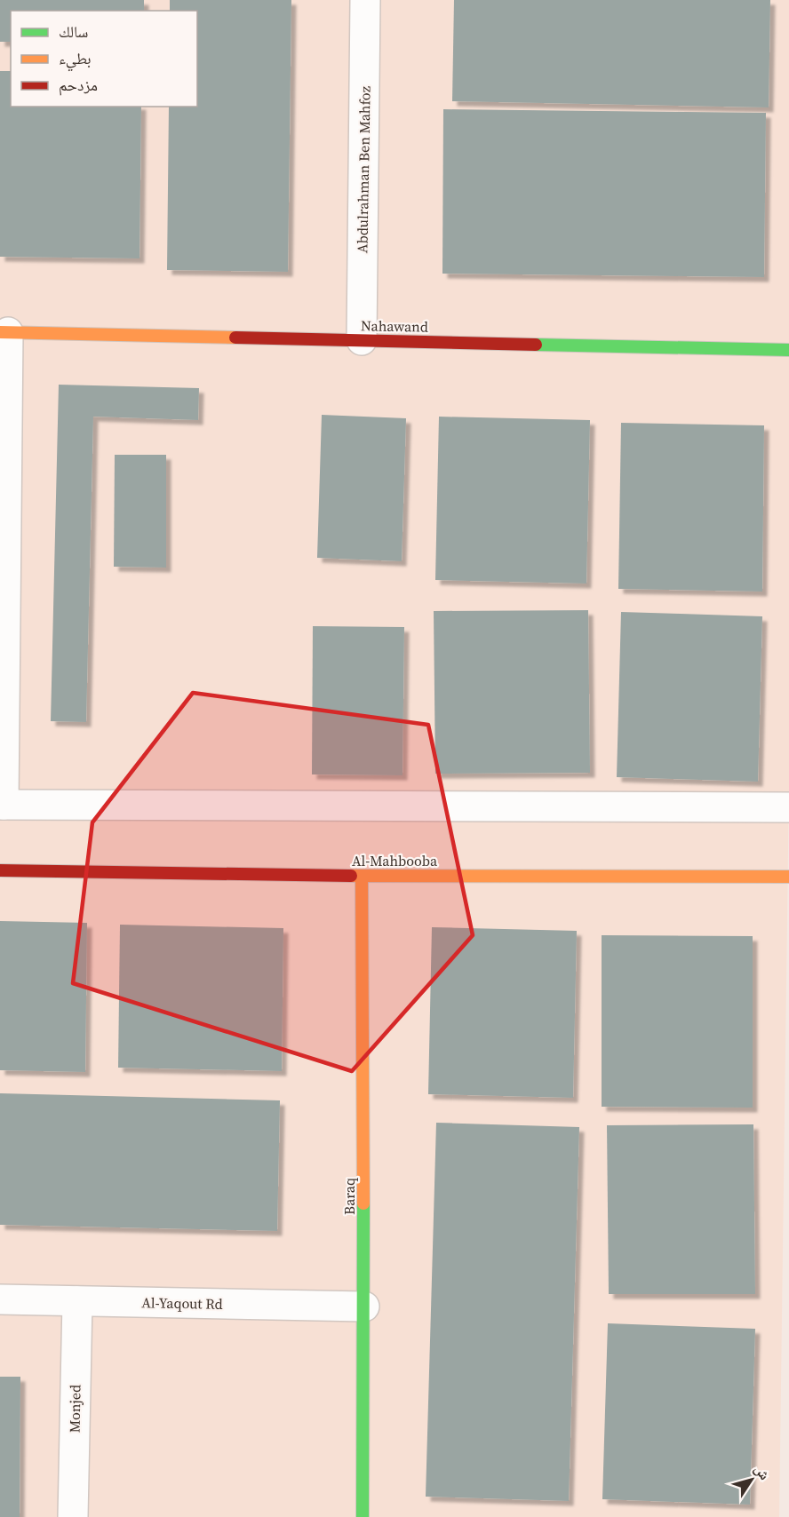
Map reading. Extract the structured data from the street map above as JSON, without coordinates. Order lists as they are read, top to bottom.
{
  "streets": {
    "street": [
      "Abdulrahman Ben Mahfoz",
      "Nahawand",
      "Al-Mahbooba",
      "Baraq",
      "Al-Yaqout Rd",
      "Monjed"
    ]
  },
  "crossings": [
    ["Abdulrahman Ben Mahfoz", "Nahawand"],
    ["Al-Mahbooba", "Baraq"],
    ["Baraq", "Al-Yaqout Rd"],
    ["Al-Yaqout Rd", "Monjed"]
  ],
  "legend": ["سالك", "بطيء", "مزدحم"],
  "north": "top right"
}
